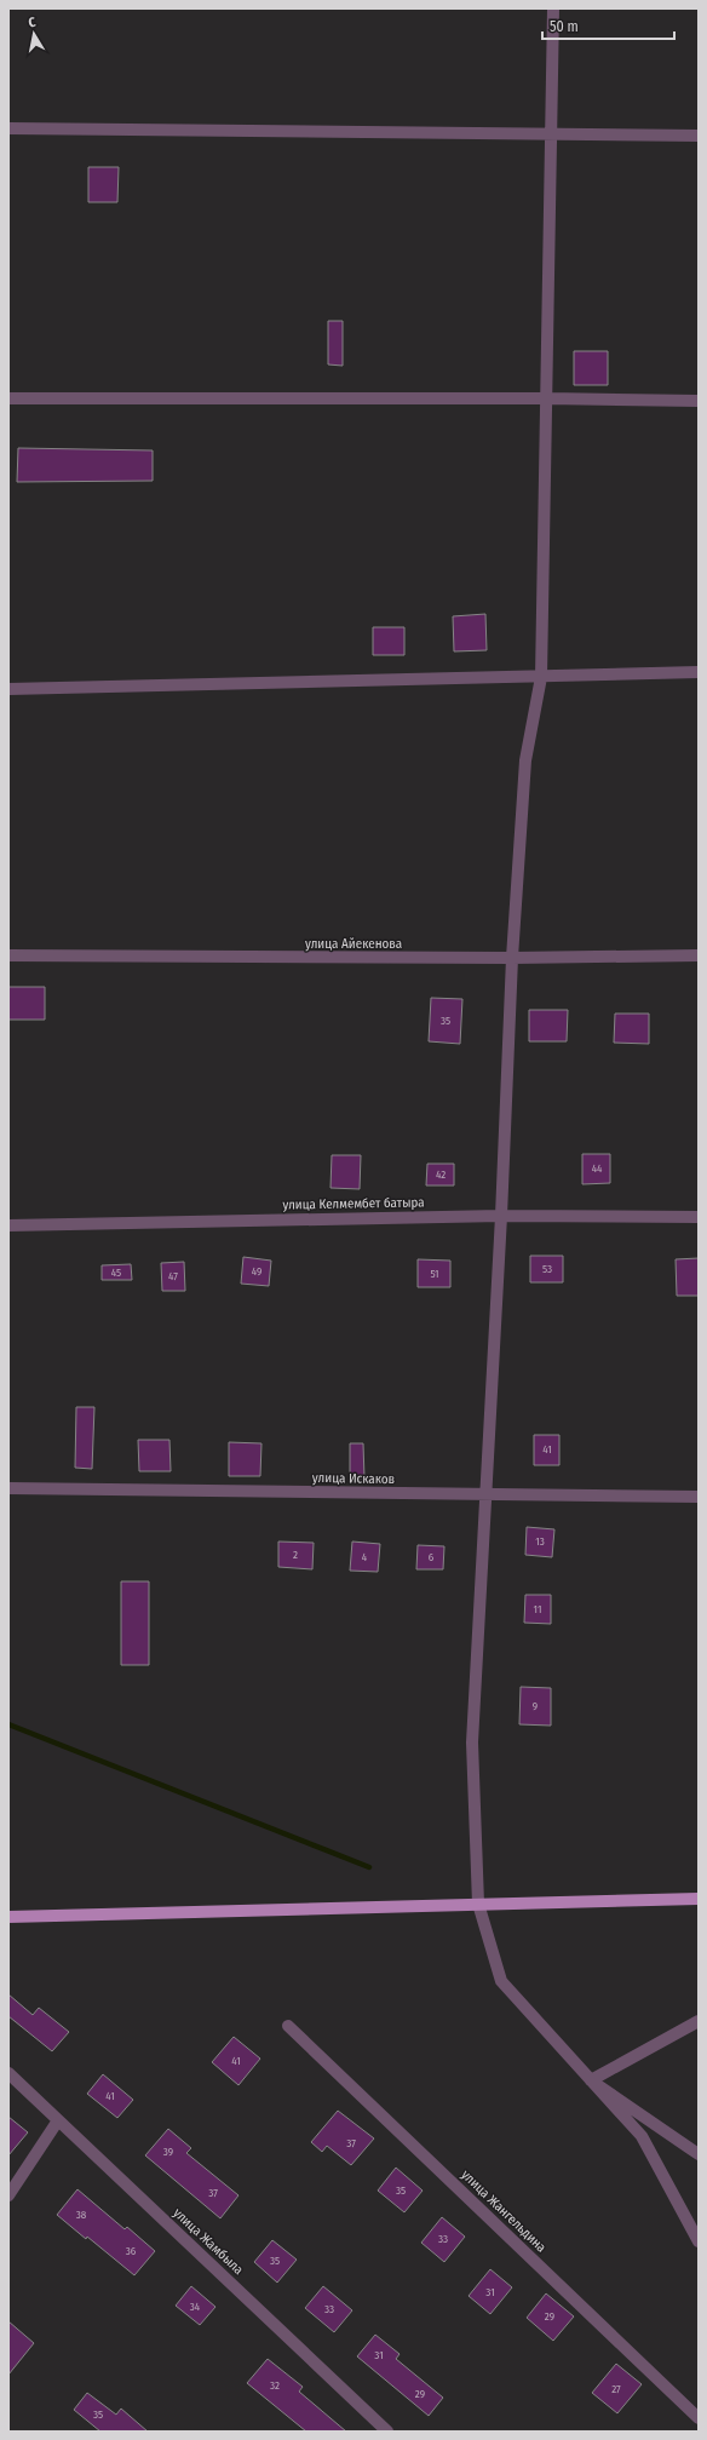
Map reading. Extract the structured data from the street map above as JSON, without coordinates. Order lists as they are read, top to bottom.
{
  "streets": {
    "street": [
      "улица Айекенова",
      "улица Келмембет батыра",
      "улица Искаков",
      "улица Жангельдина",
      "улица Жамбыла"
    ]
  },
  "house_numbers": [
    "35",
    "44",
    "42",
    "53",
    "49",
    "45",
    "51",
    "47",
    "41",
    "13",
    "2",
    "4",
    "6",
    "11",
    "9",
    "41",
    "41",
    "37",
    "39",
    "35",
    "37",
    "38",
    "33",
    "36",
    "35",
    "31",
    "34",
    "33",
    "29",
    "31",
    "32",
    "27",
    "29",
    "35"
  ],
  "scale_bar": "50 m",
  "north": "top"
}
